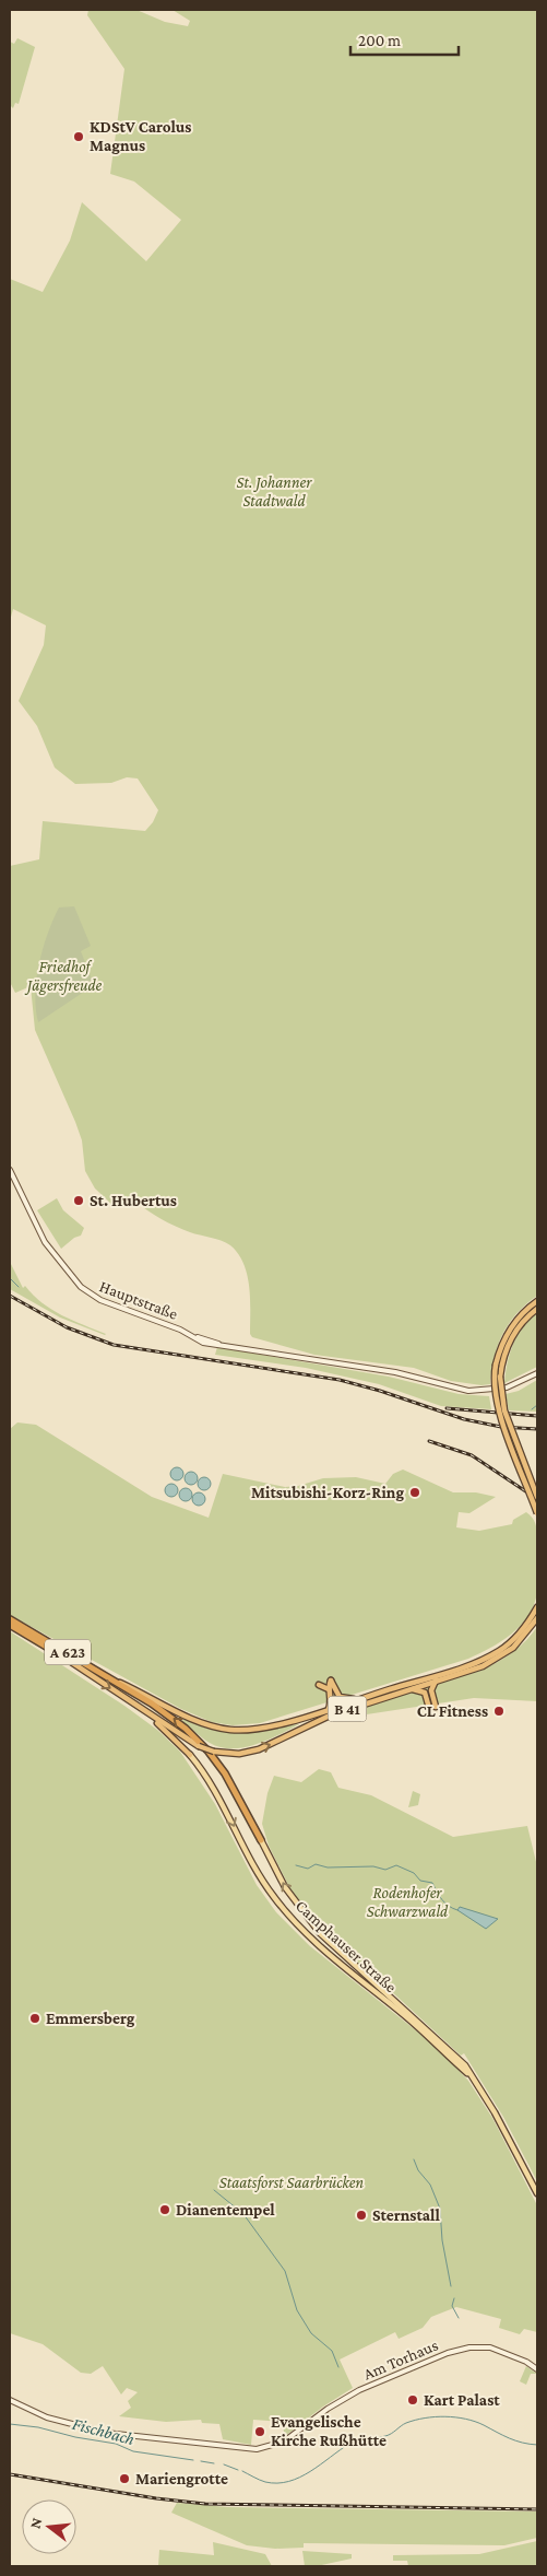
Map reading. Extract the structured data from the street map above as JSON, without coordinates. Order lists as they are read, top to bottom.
{
  "streets": {
    "highway": ["A 623", "B 41", "Camphauser Straße"],
    "main road": ["Hauptstraße", "Am Torhaus"]
  },
  "crossings": [
    ["A 623", "B 41"],
    ["A 623", "Camphauser Straße"],
    ["B 41", "Camphauser Straße"]
  ],
  "water": ["Fischbach"],
  "parks": [
    "St. Johanner Stadtwald",
    "Friedhof Jägersfreude",
    "Rodenhofer Schwarzwald",
    "Staatsforst Saarbrücken"
  ],
  "places": [
    "KDStV Carolus Magnus",
    "St. Hubertus",
    "Mitsubishi-Korz-Ring",
    "CL Fitness",
    "Emmersberg",
    "Dianentempel",
    "Sternstall",
    "Kart Palast",
    "Evangelische Kirche Rußhütte",
    "Mariengrotte"
  ],
  "scale_bar": "200 m",
  "north": "left"
}
